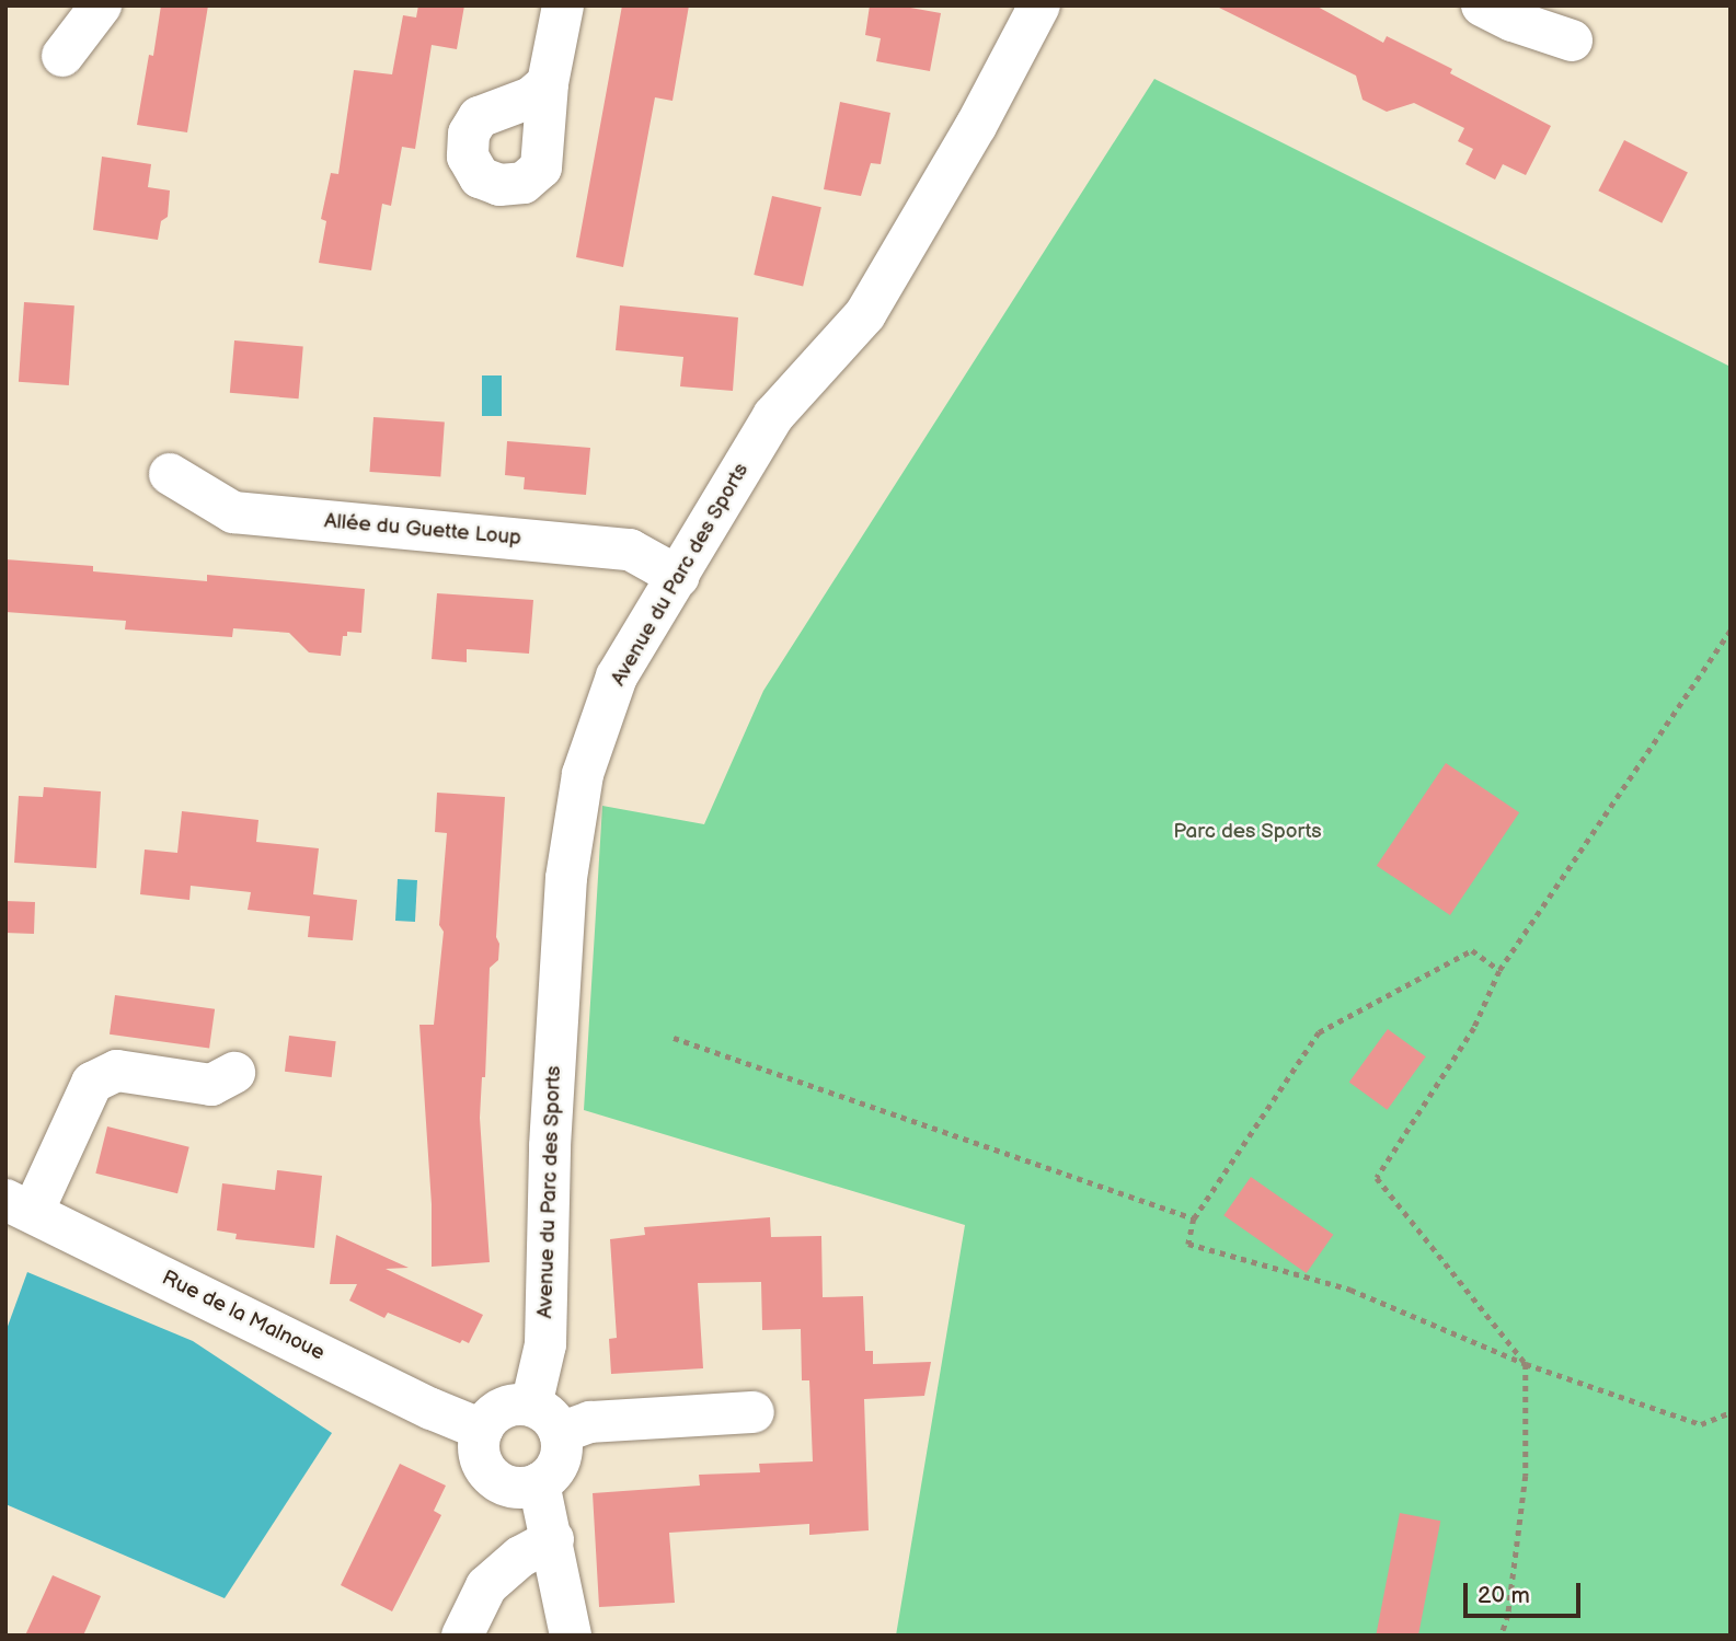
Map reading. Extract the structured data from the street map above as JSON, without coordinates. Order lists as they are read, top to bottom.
{
  "streets": {
    "street": ["Allée du Guette Loup", "Avenue du Parc des Sports", "Rue de la Malnoue"]
  },
  "crossings": [
    ["Allée du Guette Loup", "Avenue du Parc des Sports"],
    ["Avenue du Parc des Sports", "Rue de la Malnoue"]
  ],
  "parks": ["Parc des Sports"],
  "scale_bar": "20 m"
}
